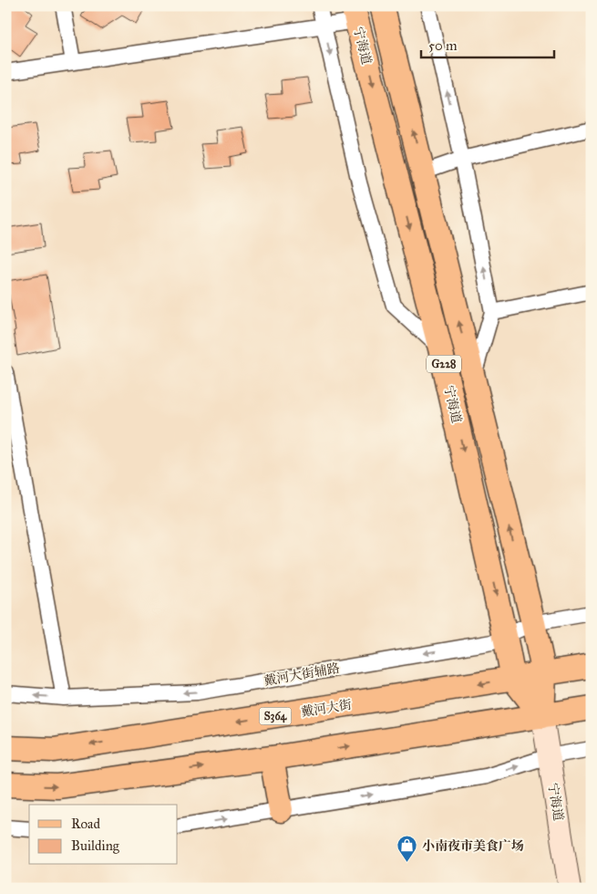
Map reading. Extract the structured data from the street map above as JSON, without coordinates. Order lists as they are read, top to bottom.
{
  "streets": {
    "main road": [
      "宁海道",
      "G228",
      "戴河大街",
      "S364"
    ],
    "street": ["戴河大街辅路"]
  },
  "crossings": [
    ["宁海道", "戴河大街辅路"],
    ["宁海道", "戴河大街"]
  ],
  "places": {
    "shop": ["小南夜市美食广场"]
  },
  "legend": ["Road", "Building"],
  "scale_bar": "50 m"
}
